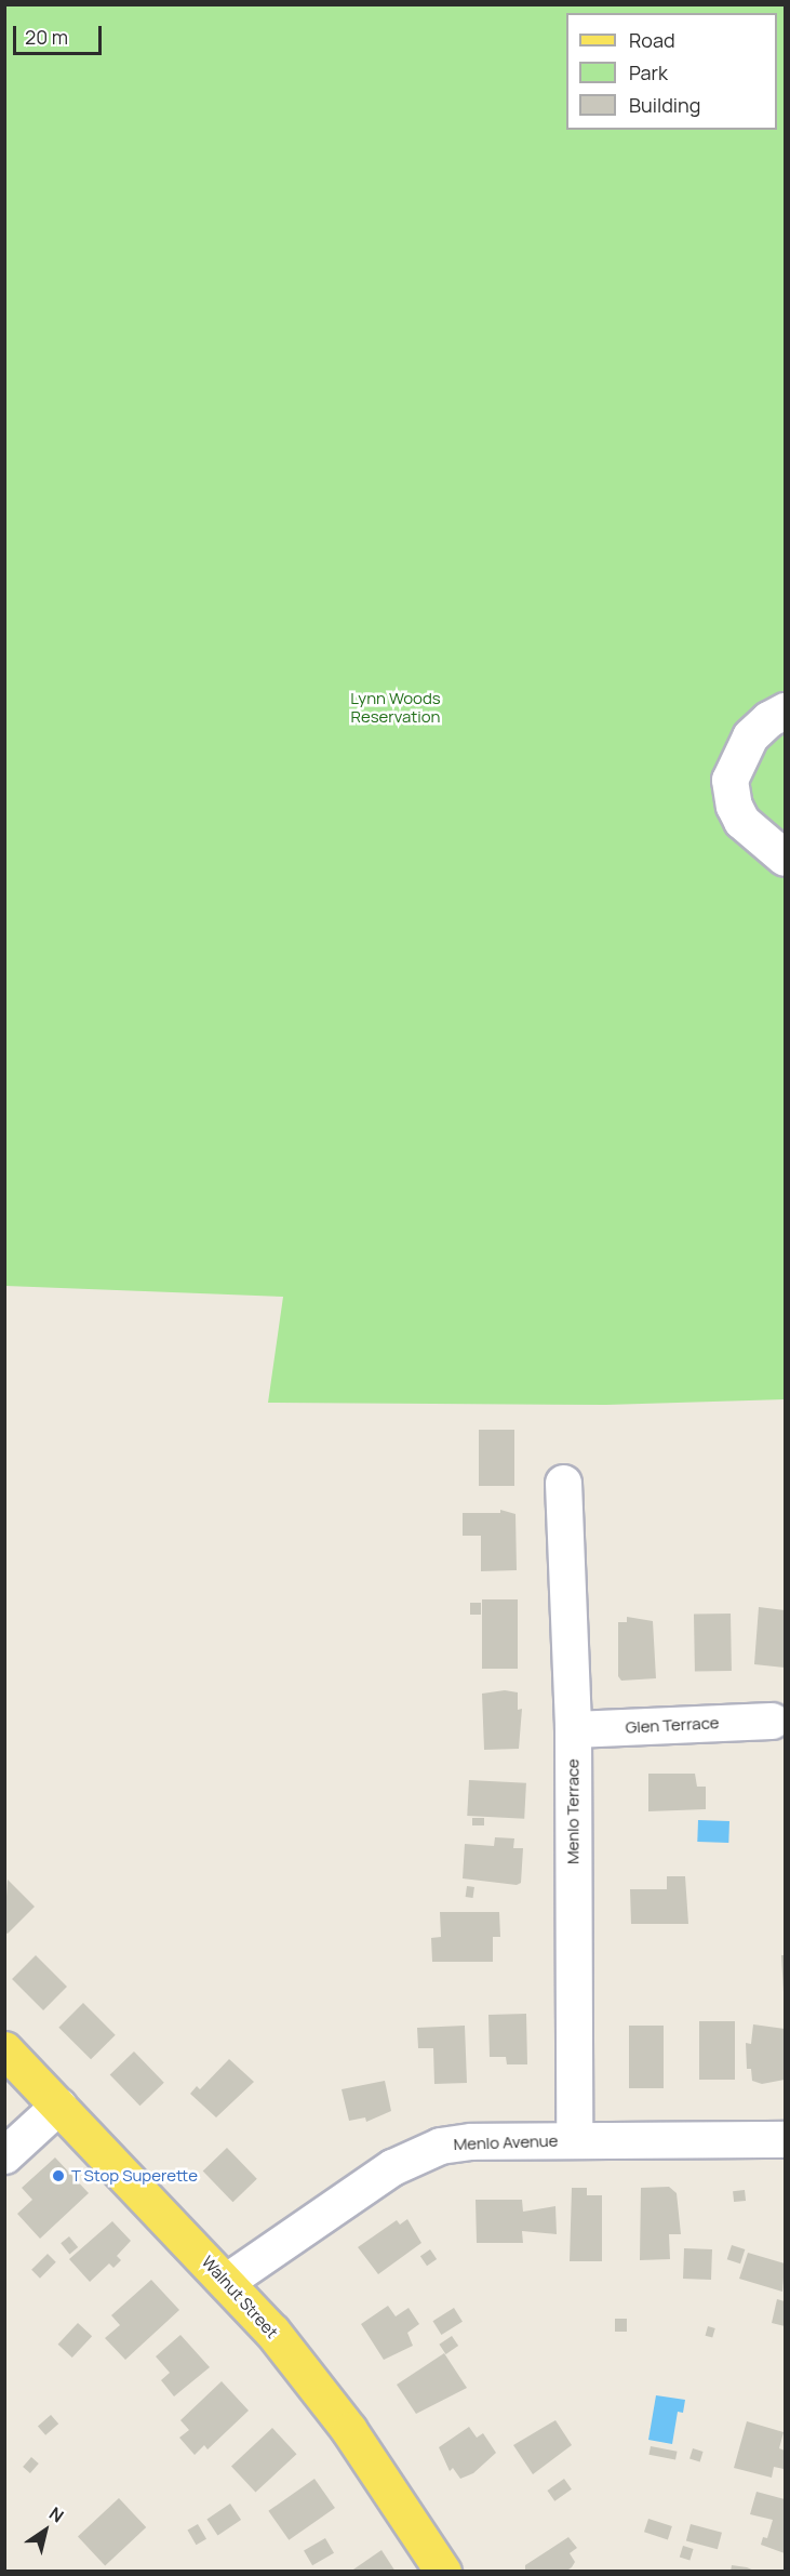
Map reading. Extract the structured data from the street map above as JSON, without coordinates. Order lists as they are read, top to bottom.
{
  "streets": {
    "main road": ["Walnut Street"],
    "street": ["Glen Terrace", "Menlo Terrace", "Menlo Avenue"]
  },
  "crossings": [
    ["Glen Terrace", "Menlo Terrace"],
    ["Menlo Terrace", "Menlo Avenue"],
    ["Menlo Avenue", "Walnut Street"]
  ],
  "parks": ["Lynn Woods Reservation"],
  "places": ["T Stop Superette"],
  "legend": ["Road", "Park", "Building"],
  "scale_bar": "20 m",
  "north": "top right"
}
